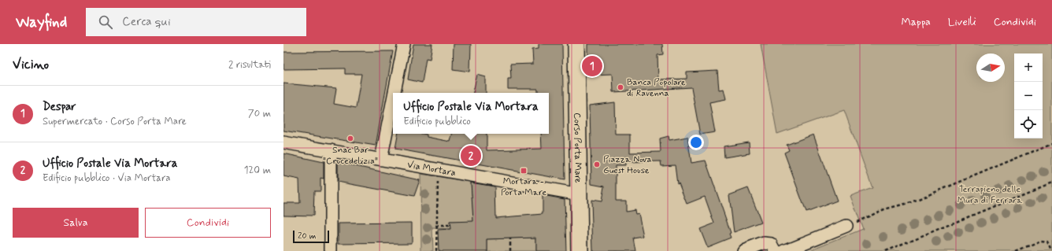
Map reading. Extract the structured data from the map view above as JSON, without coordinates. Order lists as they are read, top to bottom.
{
  "streets": {
    "street": ["Corso Porta Mare", "Via Mortara"]
  },
  "crossings": [
    ["Corso Porta Mare", "Via Mortara"]
  ],
  "parks": ["Terrapieno delle Mura di Ferrara"],
  "places": {
    "other": ["Banca Popolare di Ravenna", "Snac Bar \"Crocedelizia\"", "Piazza Nova Guest House"],
    "transit": ["Mortara - Porta Mare"]
  },
  "scale_bar": "20 m",
  "north": "right",
  "page": {
    "header": "Wayfind",
    "search": "Cerca qui",
    "nav": ["Mappa", "Livelli", "Condividi"],
    "heading": ["Vicino", "2 risultati"],
    "map_buttons": ["+", "−"],
    "pins": ["1", "2"],
    "list": [
      {
        "mark": "1",
        "name": "Despar",
        "note": "Supermercato · Corso Porta Mare",
        "value": "70 m"
      },
      {
        "mark": "2",
        "name": "Ufficio Postale Via Mortara",
        "note": "Edificio pubblico · Via Mortara",
        "value": "120 m"
      }
    ],
    "popup": ["Ufficio Postale Via Mortara", "Edificio pubblico"],
    "buttons": ["Salva", "Condividi"],
    "scale": "20 m"
  }
}
